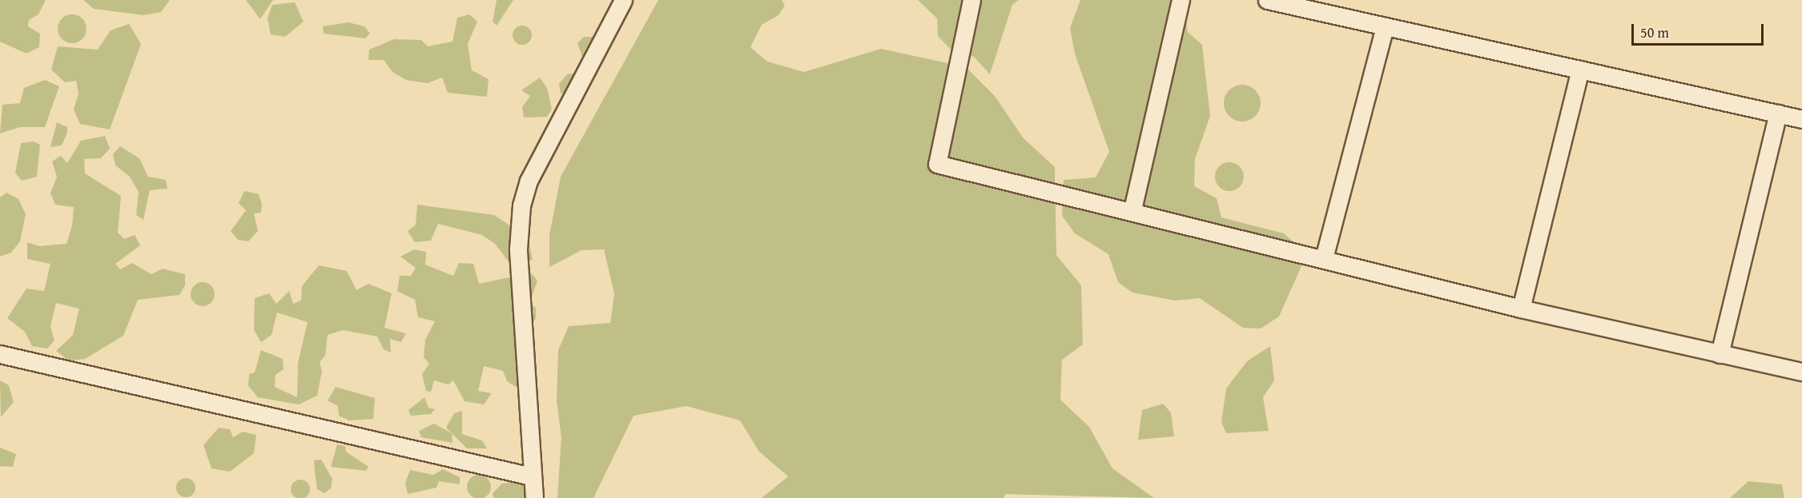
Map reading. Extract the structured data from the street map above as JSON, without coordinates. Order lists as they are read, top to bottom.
{
  "scale_bar": "50 m"
}
